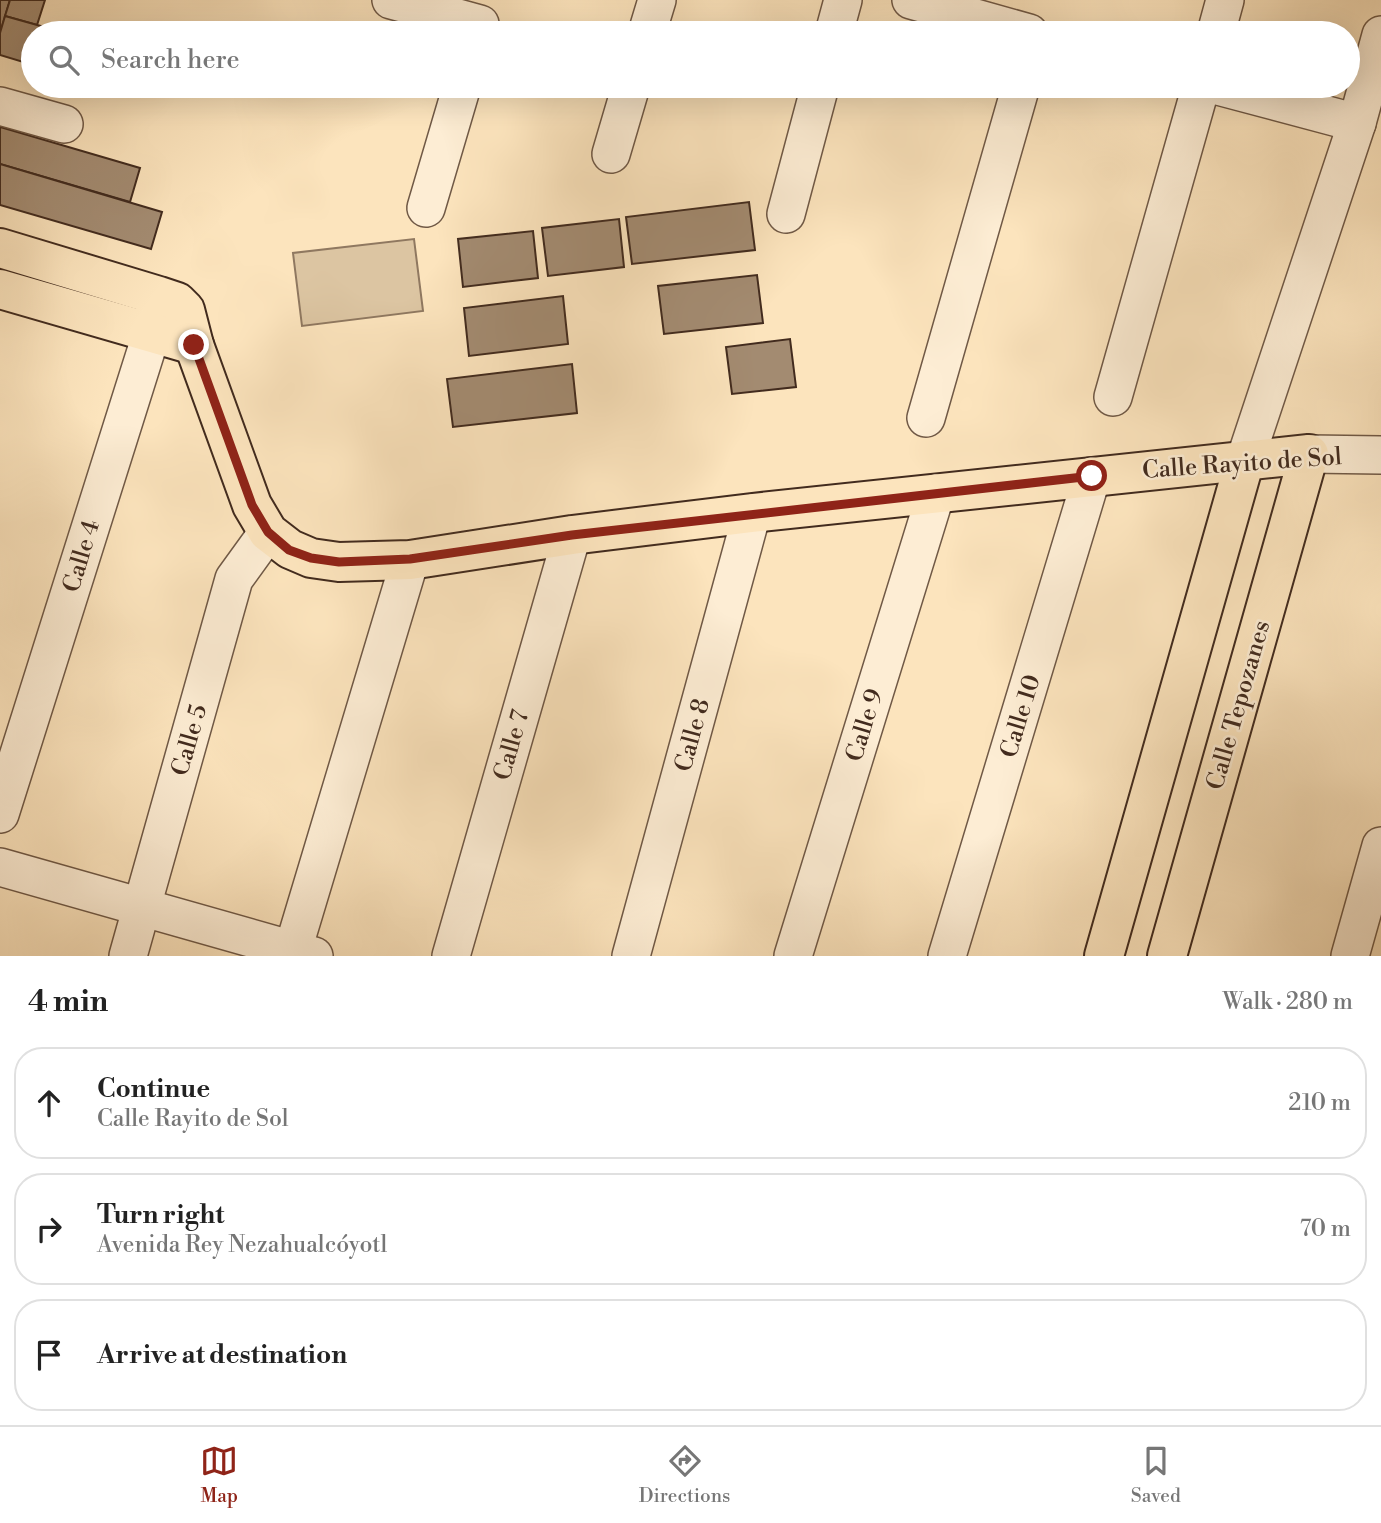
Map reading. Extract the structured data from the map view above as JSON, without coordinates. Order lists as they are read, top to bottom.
{
  "streets": {
    "main road": ["Calle Rayito de Sol", "Calle Tepozanes"],
    "street": [
      "Calle 4",
      "Calle 10",
      "Calle 9",
      "Calle 8",
      "Calle 5",
      "Calle 7"
    ]
  },
  "crossings": [
    ["Calle Rayito de Sol", "Calle Tepozanes"],
    ["Calle Rayito de Sol", "Calle 10"],
    ["Calle Rayito de Sol", "Calle 9"],
    ["Calle Rayito de Sol", "Calle 8"],
    ["Calle Rayito de Sol", "Calle 5"],
    ["Calle Rayito de Sol", "Calle 7"]
  ],
  "page": {
    "search": "Search here",
    "heading": ["4 min", "Walk · 280 m"],
    "list": [
      ["Continue", "Calle Rayito de Sol", "210 m"],
      ["Turn right", "Avenida Rey Nezahualcóyotl", "70 m"],
      "Arrive at destination"
    ],
    "nav": ["Map", "Directions", "Saved"]
  }
}
